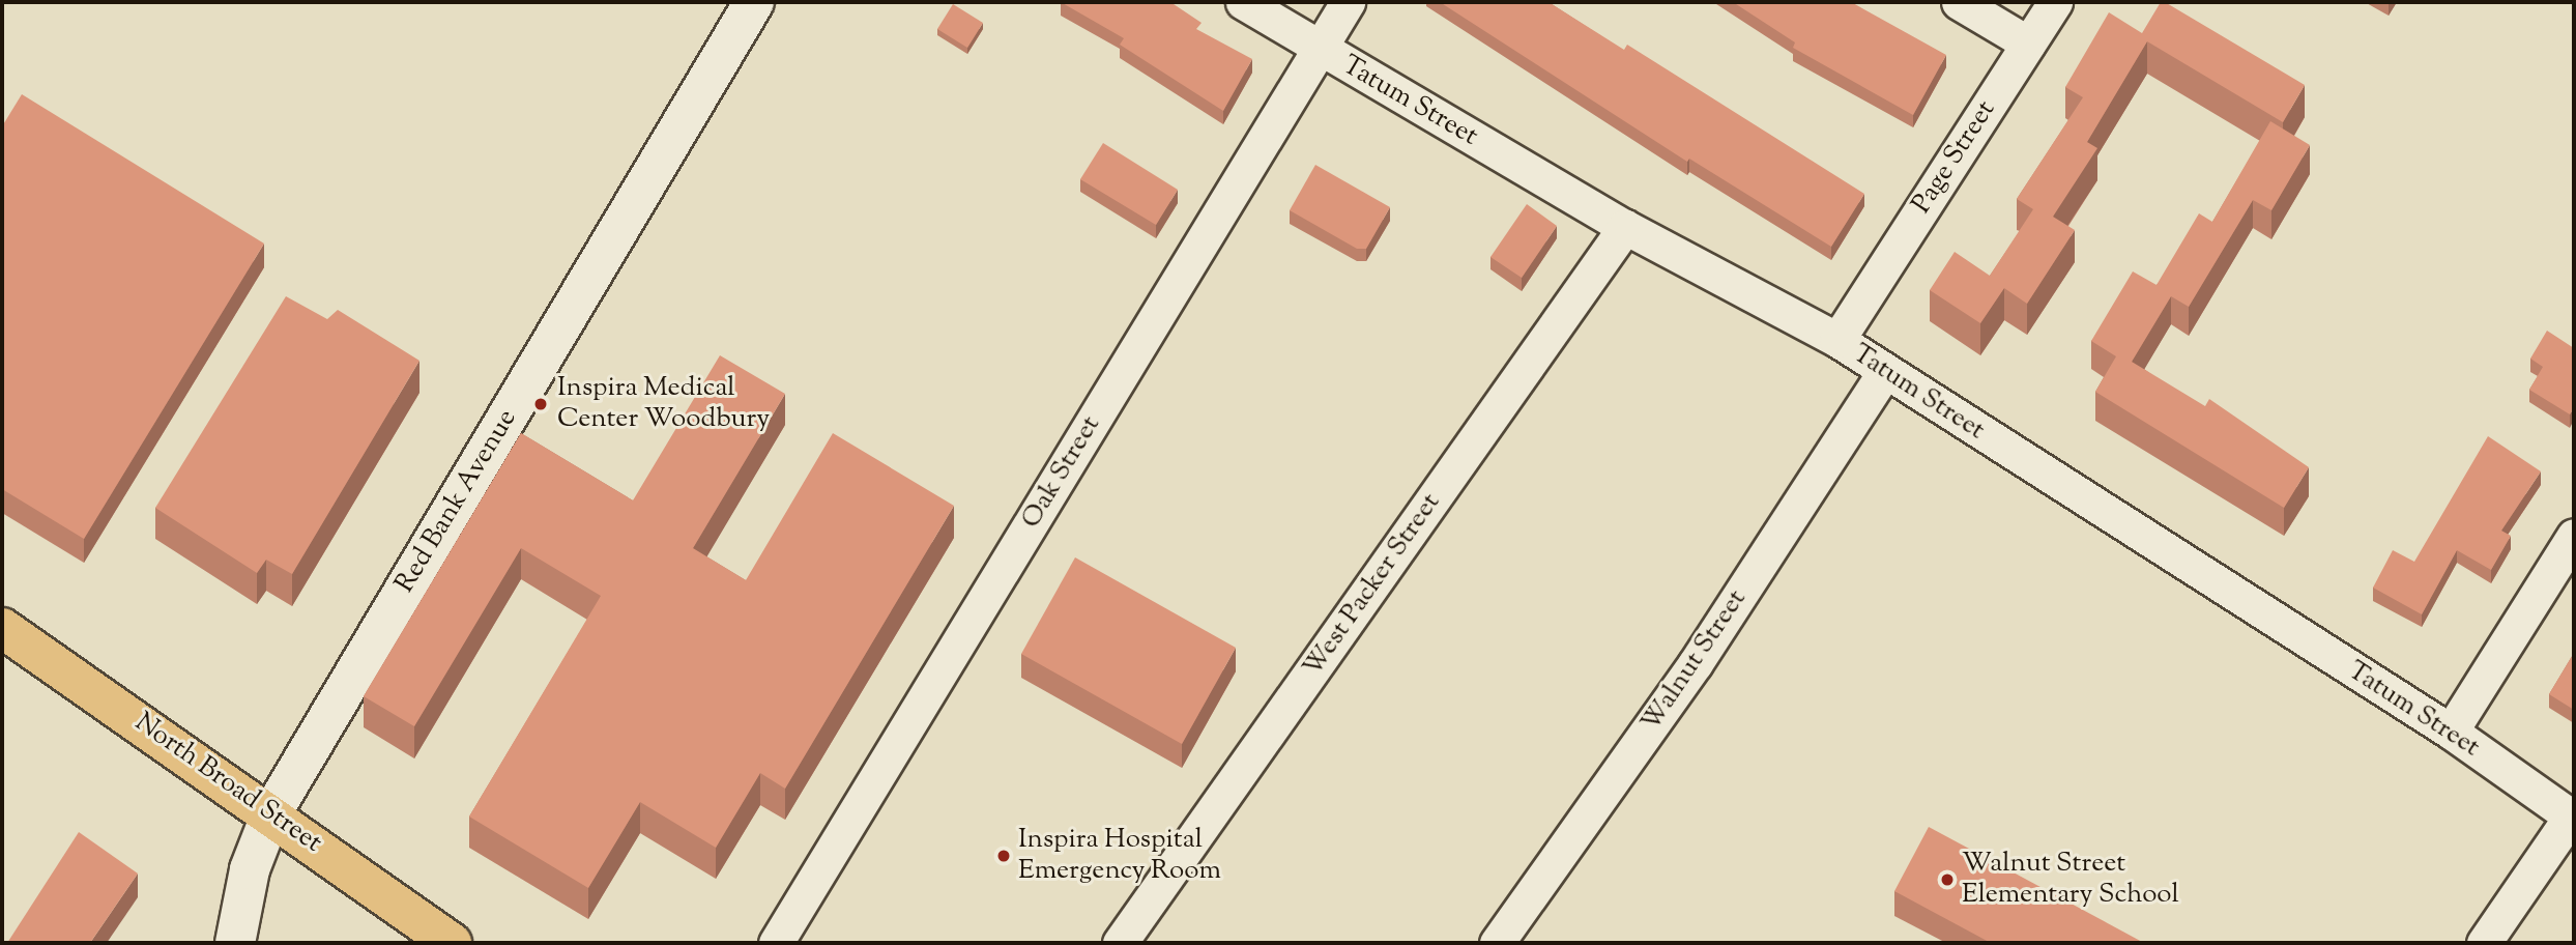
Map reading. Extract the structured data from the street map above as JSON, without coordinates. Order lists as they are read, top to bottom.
{
  "streets": {
    "main road": ["North Broad Street"],
    "street": [
      "Tatum Street",
      "Page Street",
      "Oak Street",
      "Red Bank Avenue",
      "West Packer Street",
      "Walnut Street"
    ]
  },
  "crossings": [
    ["Tatum Street", "Page Street"],
    ["Tatum Street", "Oak Street"],
    ["Tatum Street", "West Packer Street"],
    ["Tatum Street", "Walnut Street"],
    ["Red Bank Avenue", "North Broad Street"]
  ],
  "places": ["Inspira Medical Center Woodbury", "Inspira Hospital Emergency Room", "Walnut Street Elementary School"]
}
